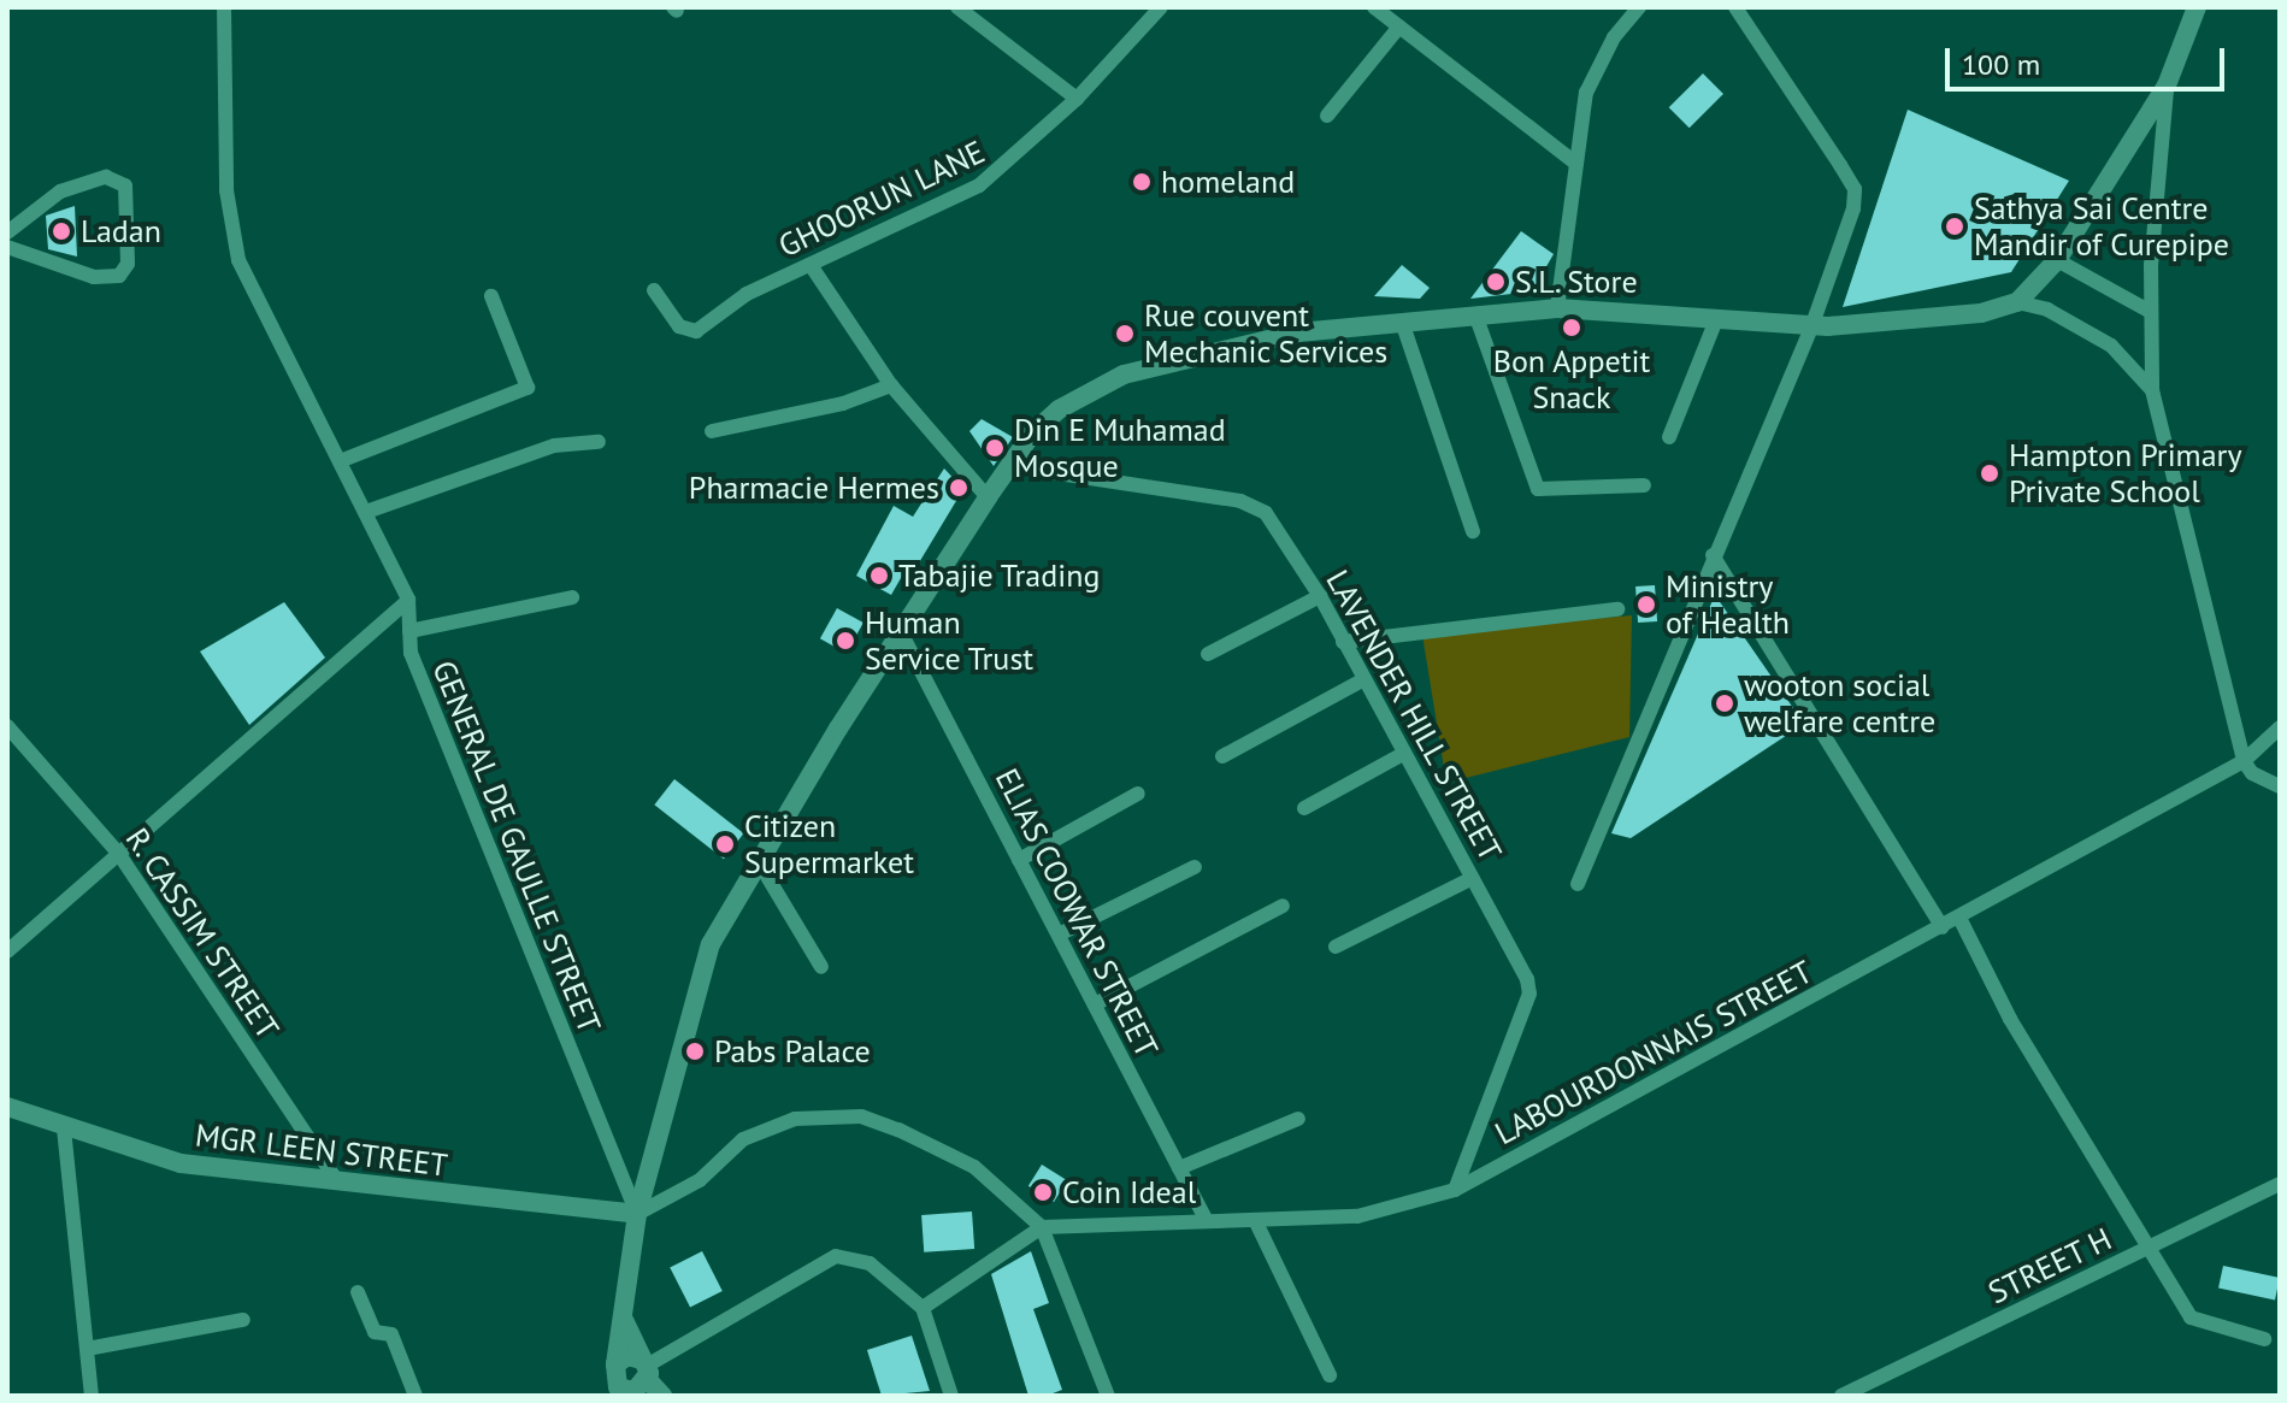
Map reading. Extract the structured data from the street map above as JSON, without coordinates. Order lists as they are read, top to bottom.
{
  "streets": {
    "main road": ["MGR LEEN STREET"],
    "street": [
      "GHOORUN LANE",
      "LAVENDER HILL STREET",
      "GENERAL DE GAULLE STREET",
      "ELIAS COOWAR STREET",
      "R. CASSIM STREET",
      "LABOURDONNAIS STREET",
      "STREET H"
    ]
  },
  "crossings": [
    ["LAVENDER HILL STREET", "LABOURDONNAIS STREET"],
    ["GENERAL DE GAULLE STREET", "MGR LEEN STREET"],
    ["ELIAS COOWAR STREET", "LABOURDONNAIS STREET"],
    ["R. CASSIM STREET", "MGR LEEN STREET"]
  ],
  "places": [
    "homeland",
    "Sathya Sai Centre Mandir of Curepipe",
    "Ladan",
    "S.L. Store",
    "Bon Appetit Snack",
    "Rue couvent Mechanic Services",
    "Din E Muhamad Mosque",
    "Hampton Primary Private School",
    "Pharmacie Hermes",
    "Tabajie Trading",
    "Ministry of Health",
    "Human Service Trust",
    "wooton social welfare centre",
    "Citizen Supermarket",
    "Pabs Palace",
    "Coin Ideal"
  ],
  "scale_bar": "100 m"
}
